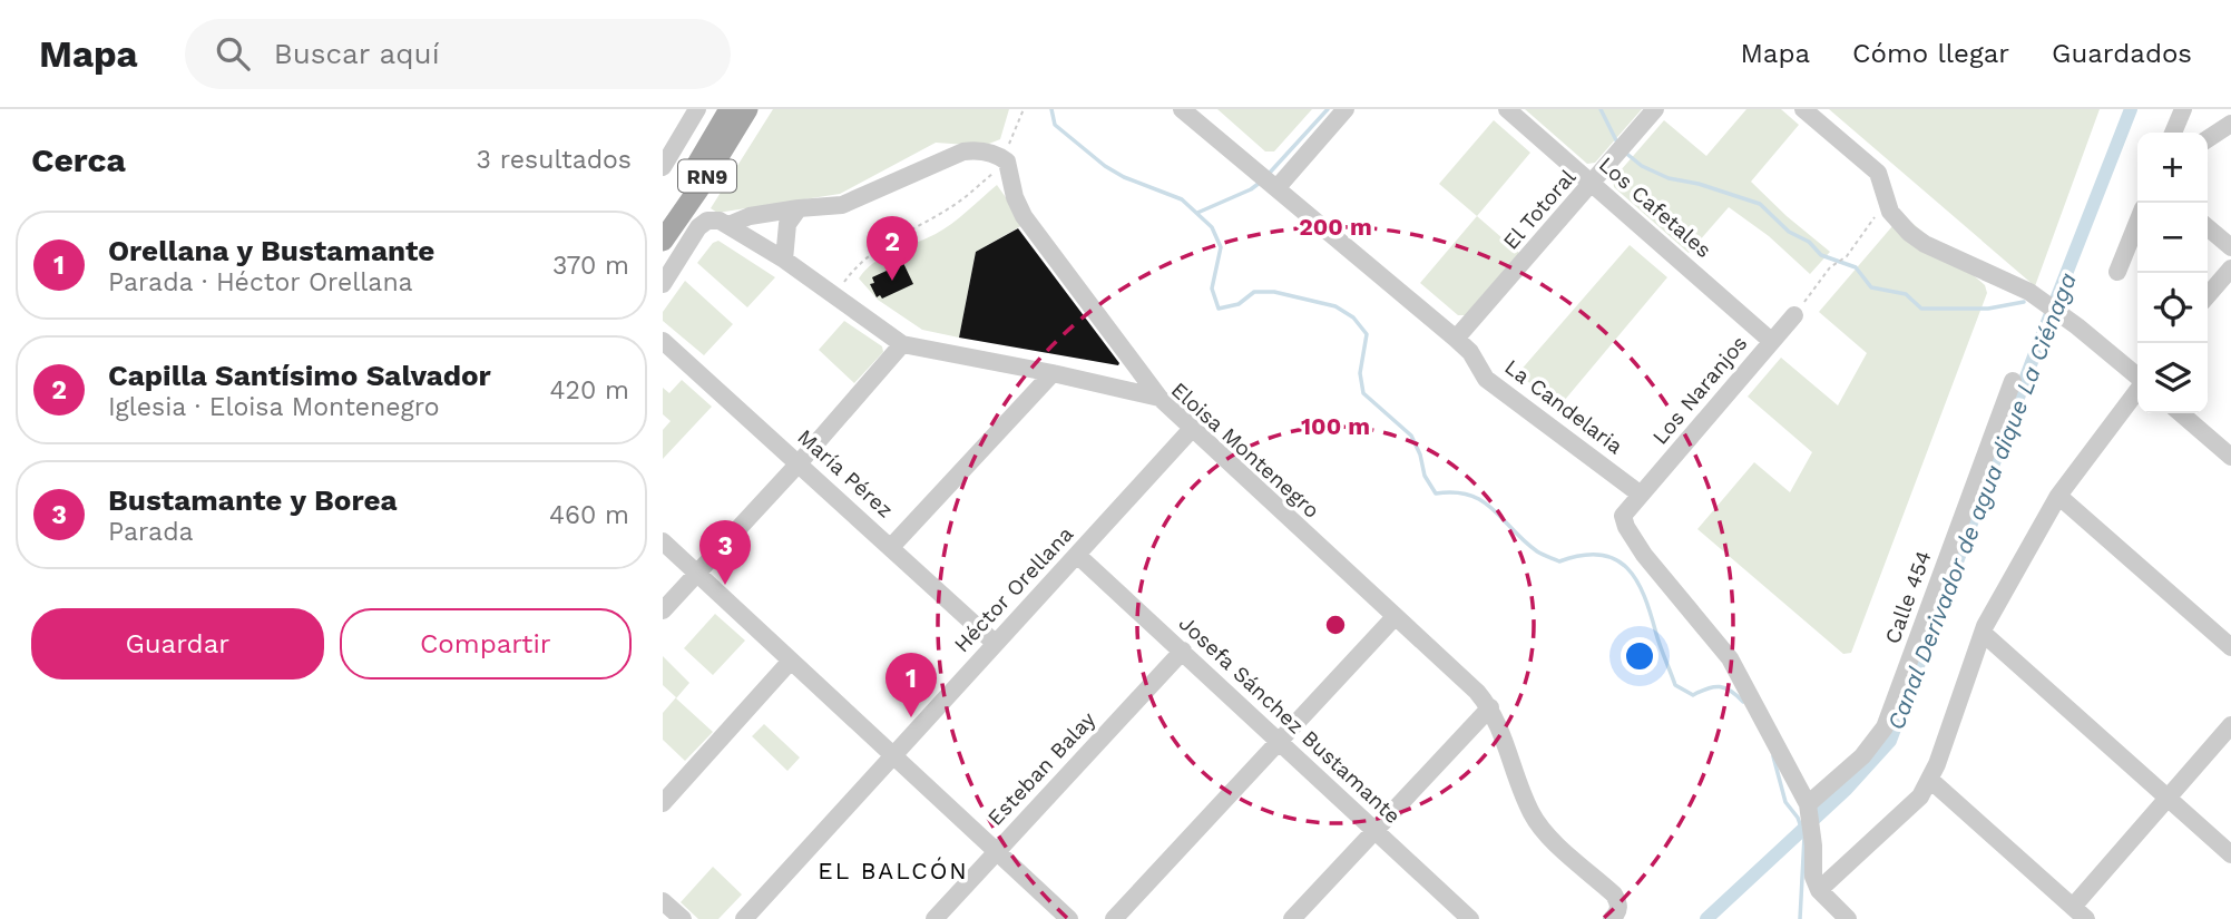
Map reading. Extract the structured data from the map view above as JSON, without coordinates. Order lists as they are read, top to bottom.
{
  "streets": {
    "main road": ["RN9"],
    "street": [
      "Los Cafetales",
      "El Totoral",
      "Los Naranjos",
      "La Candelaria",
      "Eloisa Montenegro",
      "María Pérez",
      "Héctor Orellana",
      "Calle 454",
      "Josefa Sánchez Bustamante",
      "Esteban Balay"
    ]
  },
  "crossings": [
    ["Los Cafetales", "El Totoral"],
    ["Los Cafetales", "Los Naranjos"],
    ["El Totoral", "La Candelaria"],
    ["Los Naranjos", "La Candelaria"],
    ["Eloisa Montenegro", "Héctor Orellana"],
    ["María Pérez", "Héctor Orellana"],
    ["Héctor Orellana", "Josefa Sánchez Bustamante"],
    ["Josefa Sánchez Bustamante", "Esteban Balay"]
  ],
  "districts": ["EL BALCÓN"],
  "water": ["Canal Derivador de agua dique La Ciénaga"],
  "page": {
    "header": "Mapa",
    "search": "Buscar aquí",
    "nav": ["Mapa", "Cómo llegar", "Guardados"],
    "heading": ["Cerca", "3 resultados"],
    "map_buttons": ["+", "−"],
    "list": [
      {
        "mark": "1",
        "name": "Orellana y Bustamante",
        "note": "Parada · Héctor Orellana",
        "value": "370 m"
      },
      {
        "mark": "2",
        "name": "Capilla Santísimo Salvador",
        "note": "Iglesia · Eloisa Montenegro",
        "value": "420 m"
      },
      {
        "mark": "3",
        "name": "Bustamante y Borea",
        "note": "Parada",
        "value": "460 m"
      }
    ],
    "pins": ["2", "3", "1"],
    "buttons": ["Guardar", "Compartir"]
  },
  "rings": ["200 m", "100 m"]
}
